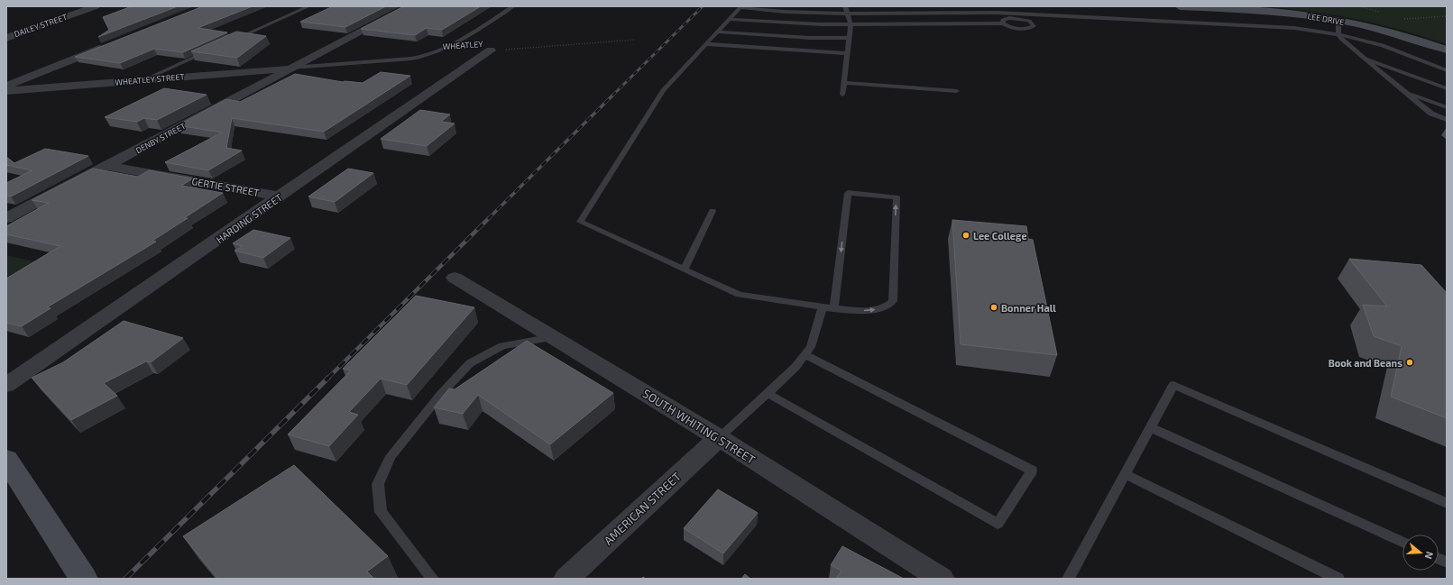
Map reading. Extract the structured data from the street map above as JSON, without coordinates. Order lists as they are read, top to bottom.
{
  "streets": {
    "main road": ["LEE DRIVE"],
    "street": [
      "DAILEY STREET",
      "WHEATLEY STREET",
      "DENBY STREET",
      "GERTIE STREET",
      "HARDING STREET",
      "SOUTH WHITING STREET",
      "AMERICAN STREET"
    ],
    "lane": ["WHEATLEY"]
  },
  "crossings": [
    ["WHEATLEY", "WHEATLEY STREET"],
    ["WHEATLEY", "DENBY STREET"],
    ["WHEATLEY", "HARDING STREET"],
    ["WHEATLEY STREET", "DENBY STREET"],
    ["DENBY STREET", "GERTIE STREET"],
    ["GERTIE STREET", "HARDING STREET"],
    ["SOUTH WHITING STREET", "AMERICAN STREET"]
  ],
  "places": ["Lee College", "Bonner Hall", "Book and Beans"],
  "north": "right"
}
